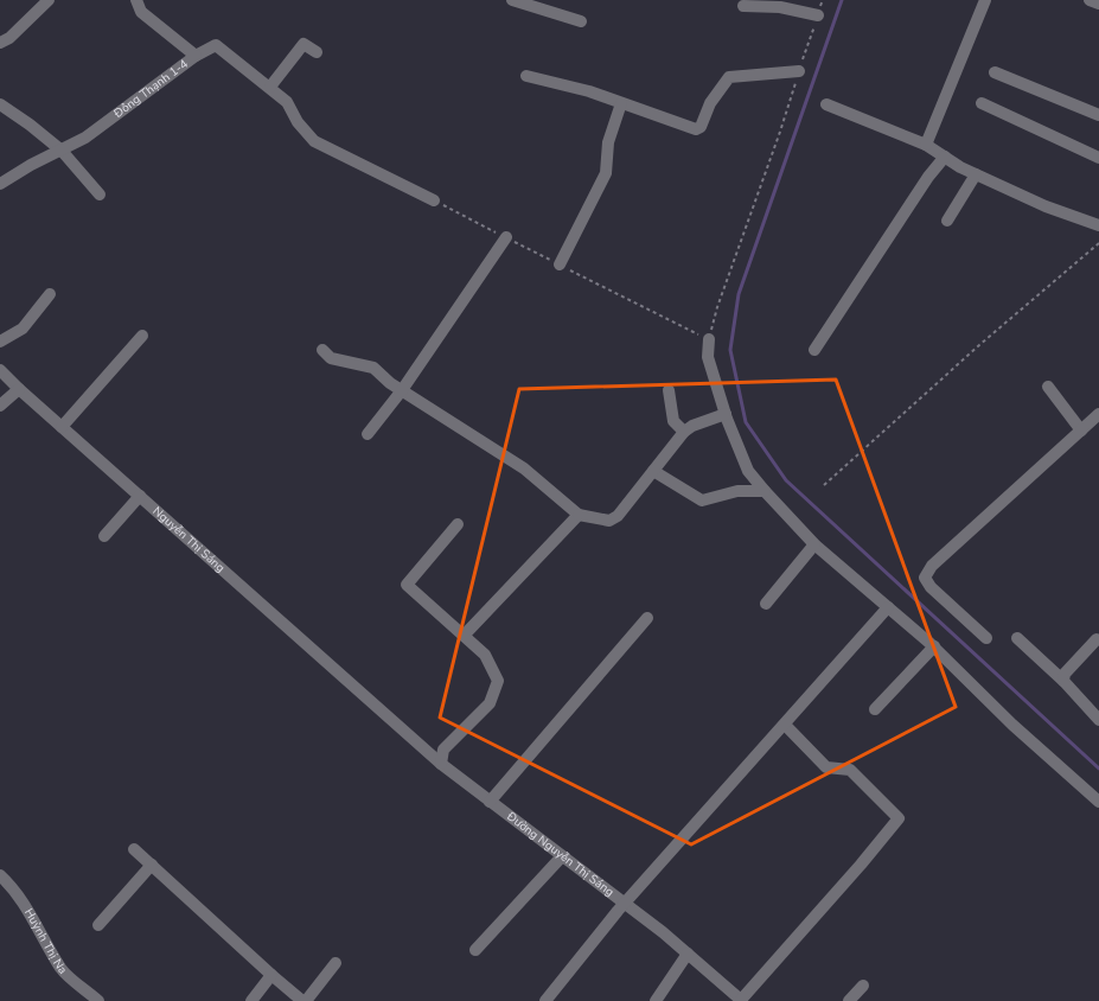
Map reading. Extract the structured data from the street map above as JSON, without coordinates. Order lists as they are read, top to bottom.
{
  "streets": {
    "street": [
      "Đông Thạnh 1-4",
      "Nguyễn Thị Sáng",
      "Đường Nguyễn Thị Sáng",
      "Huỳnh Thị Na"
    ]
  },
  "crossings": [
    ["Nguyễn Thị Sáng", "Đường Nguyễn Thị Sáng"]
  ]
}
